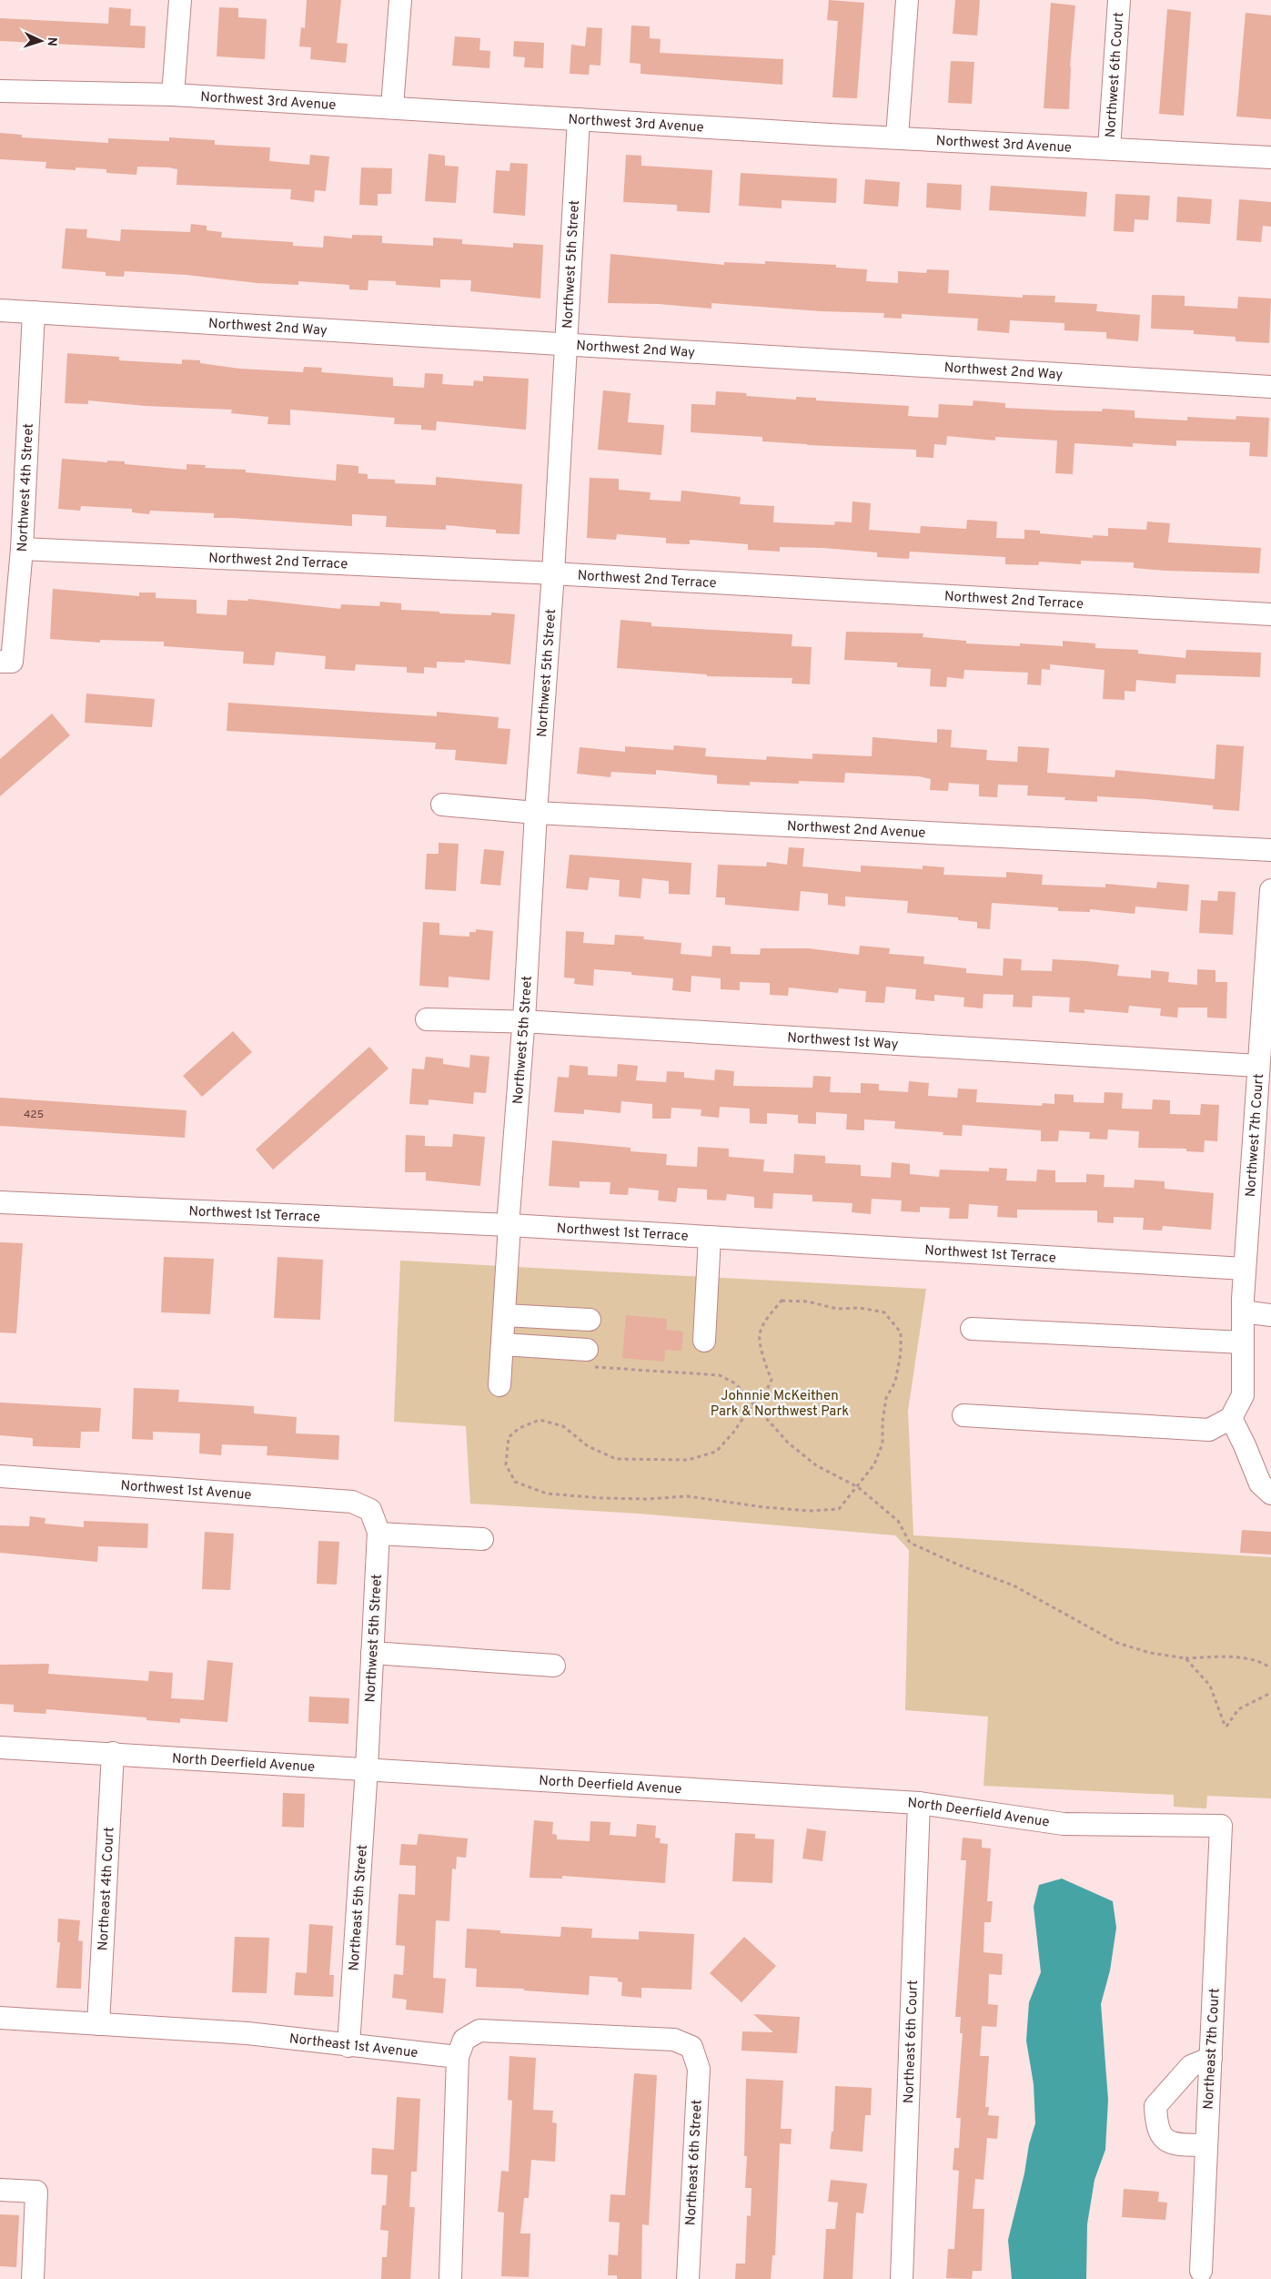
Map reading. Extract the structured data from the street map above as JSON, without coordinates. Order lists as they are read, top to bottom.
{
  "streets": {
    "street": [
      "Northwest 6th Court",
      "Northwest 3rd Avenue",
      "Northwest 5th Street",
      "Northwest 2nd Way",
      "Northwest 4th Street",
      "Northwest 2nd Terrace",
      "Northwest 2nd Avenue",
      "Northwest 1st Way",
      "Northwest 7th Court",
      "Northwest 1st Terrace",
      "Northwest 1st Avenue",
      "North Deerfield Avenue",
      "Northeast 4th Court",
      "Northeast 5th Street",
      "Northeast 6th Court",
      "Northeast 1st Avenue",
      "Northeast 7th Court",
      "Northeast 6th Street"
    ]
  },
  "crossings": [
    ["Northwest 6th Court", "Northwest 3rd Avenue"],
    ["Northwest 3rd Avenue", "Northwest 5th Street"],
    ["Northwest 5th Street", "Northwest 2nd Way"],
    ["Northwest 5th Street", "Northwest 2nd Terrace"],
    ["Northwest 5th Street", "Northwest 2nd Avenue"],
    ["Northwest 5th Street", "Northwest 1st Way"],
    ["Northwest 5th Street", "Northwest 1st Terrace"],
    ["Northwest 5th Street", "Northwest 1st Avenue"],
    ["Northwest 5th Street", "North Deerfield Avenue"],
    ["Northwest 5th Street", "Northeast 5th Street"],
    ["Northwest 2nd Way", "Northwest 4th Street"],
    ["Northwest 4th Street", "Northwest 2nd Terrace"],
    ["Northwest 1st Way", "Northwest 7th Court"],
    ["Northwest 7th Court", "Northwest 1st Terrace"],
    ["North Deerfield Avenue", "Northeast 4th Court"],
    ["North Deerfield Avenue", "Northeast 5th Street"],
    ["North Deerfield Avenue", "Northeast 6th Court"],
    ["North Deerfield Avenue", "Northeast 7th Court"],
    ["Northeast 4th Court", "Northeast 1st Avenue"],
    ["Northeast 5th Street", "Northeast 1st Avenue"],
    ["Northeast 1st Avenue", "Northeast 6th Street"]
  ],
  "parks": ["Johnnie McKeithen Park & Northwest Park"],
  "house_numbers": ["425"],
  "north": "right"
}
